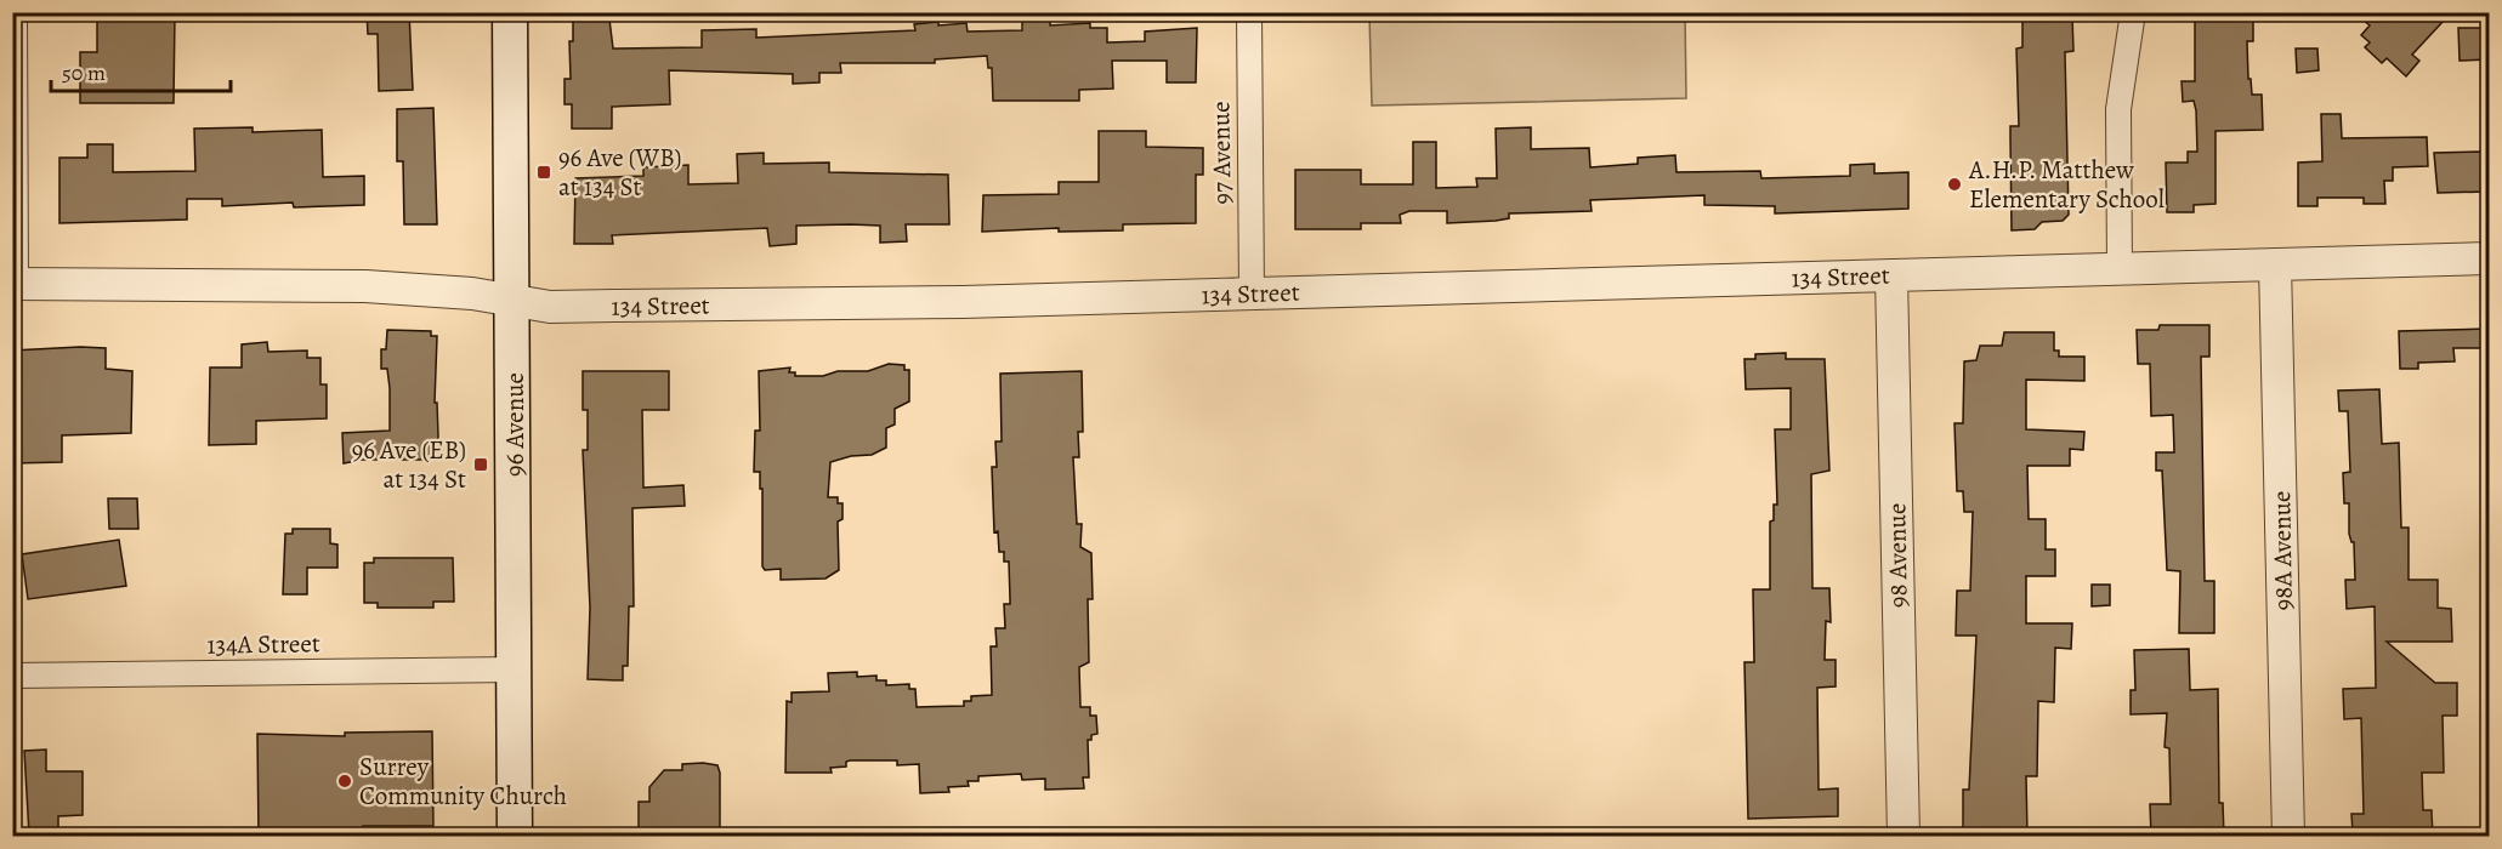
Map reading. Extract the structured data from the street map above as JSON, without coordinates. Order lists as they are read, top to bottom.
{
  "streets": {
    "main road": ["96 Avenue"],
    "street": [
      "97 Avenue",
      "134 Street",
      "98A Avenue",
      "98 Avenue",
      "134A Street"
    ]
  },
  "crossings": [
    ["97 Avenue", "134 Street"],
    ["134 Street", "96 Avenue"],
    ["134 Street", "98A Avenue"],
    ["134 Street", "98 Avenue"],
    ["96 Avenue", "134A Street"]
  ],
  "places": {
    "transit": ["96 Ave (WB) at 134 St", "96 Ave (EB) at 134 St"],
    "other": ["A.H.P. Matthew Elementary School", "Surrey Community Church"]
  },
  "scale_bar": "50 m"
}
